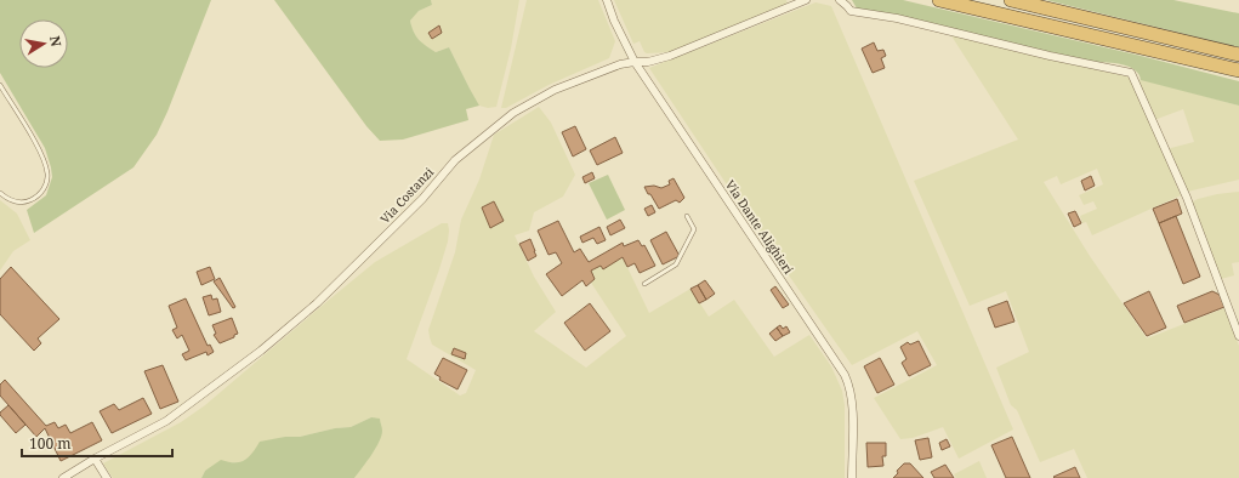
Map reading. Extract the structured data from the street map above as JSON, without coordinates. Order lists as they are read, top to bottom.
{
  "streets": {
    "street": ["Via Costanzi", "Via Dante Alighieri"]
  },
  "crossings": [
    ["Via Costanzi", "Via Dante Alighieri"]
  ],
  "scale_bar": "100 m",
  "north": "right"
}
